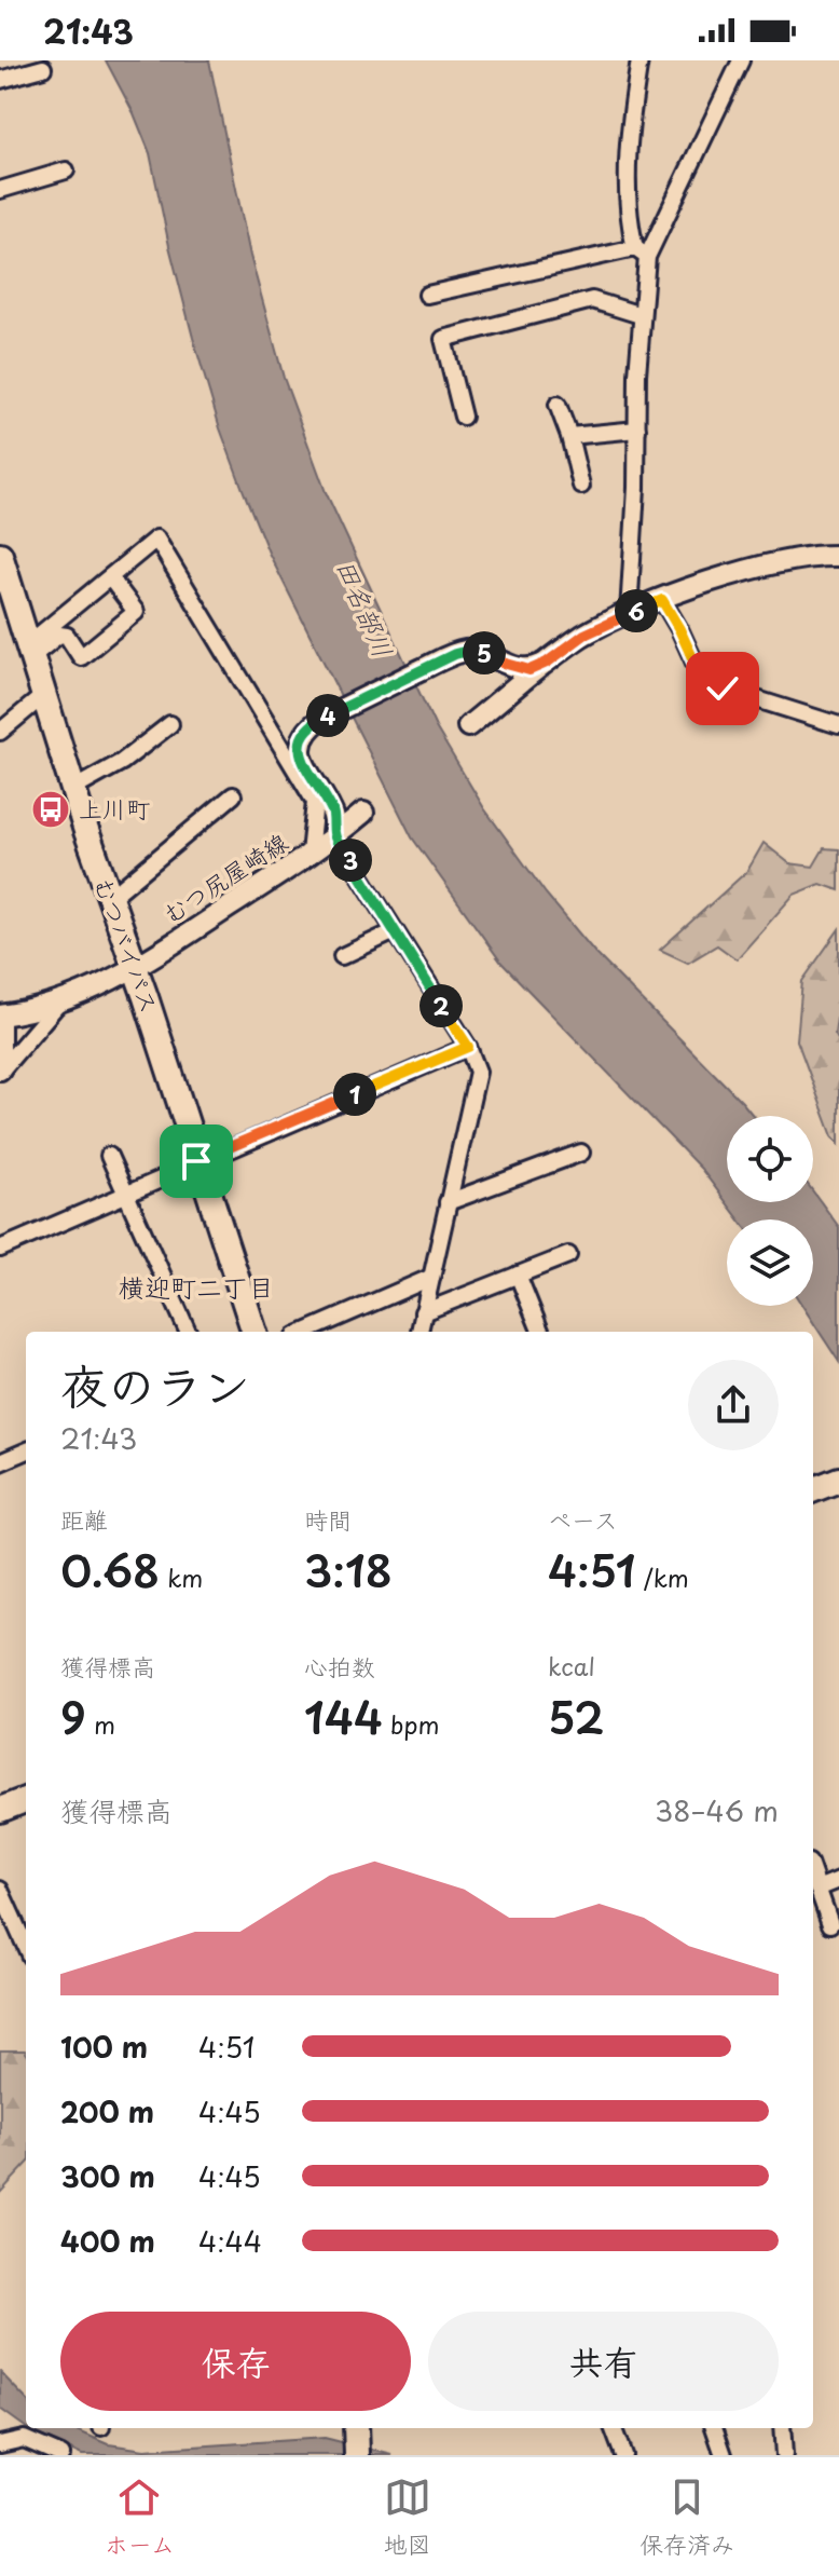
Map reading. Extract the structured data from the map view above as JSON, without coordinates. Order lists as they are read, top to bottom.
{
  "streets": {
    "highway": ["むつバイパス"],
    "main road": ["むつ尻屋崎線"]
  },
  "crossings": [
    ["むつ尻屋崎線", "むつバイパス"]
  ],
  "districts": ["横迎町二丁目"],
  "water": ["田名部川"],
  "places": {
    "bus stop": ["上川町"]
  },
  "page": {
    "status": "21:43",
    "pins": [
      "6",
      "5",
      "4",
      "3",
      "2",
      "1"
    ],
    "heading": ["夜のラン", "21:43"],
    "stats": [
      ["距離", "0.68 km"],
      ["時間", "3:18"],
      ["ペース", "4:51 /km"],
      ["獲得標高", "9 m"],
      ["心拍数", "144 bpm"],
      ["kcal", "52"]
    ],
    "chart": ["獲得標高", "38–46 m"],
    "list": [
      {
        "name": "100 m",
        "note": "4:51"
      },
      {
        "name": "200 m",
        "note": "4:45"
      },
      {
        "name": "300 m",
        "note": "4:45"
      },
      {
        "name": "400 m",
        "note": "4:44"
      }
    ],
    "buttons": ["保存", "共有"],
    "tabs": ["ホーム", "地図", "保存済み"]
  }
}
